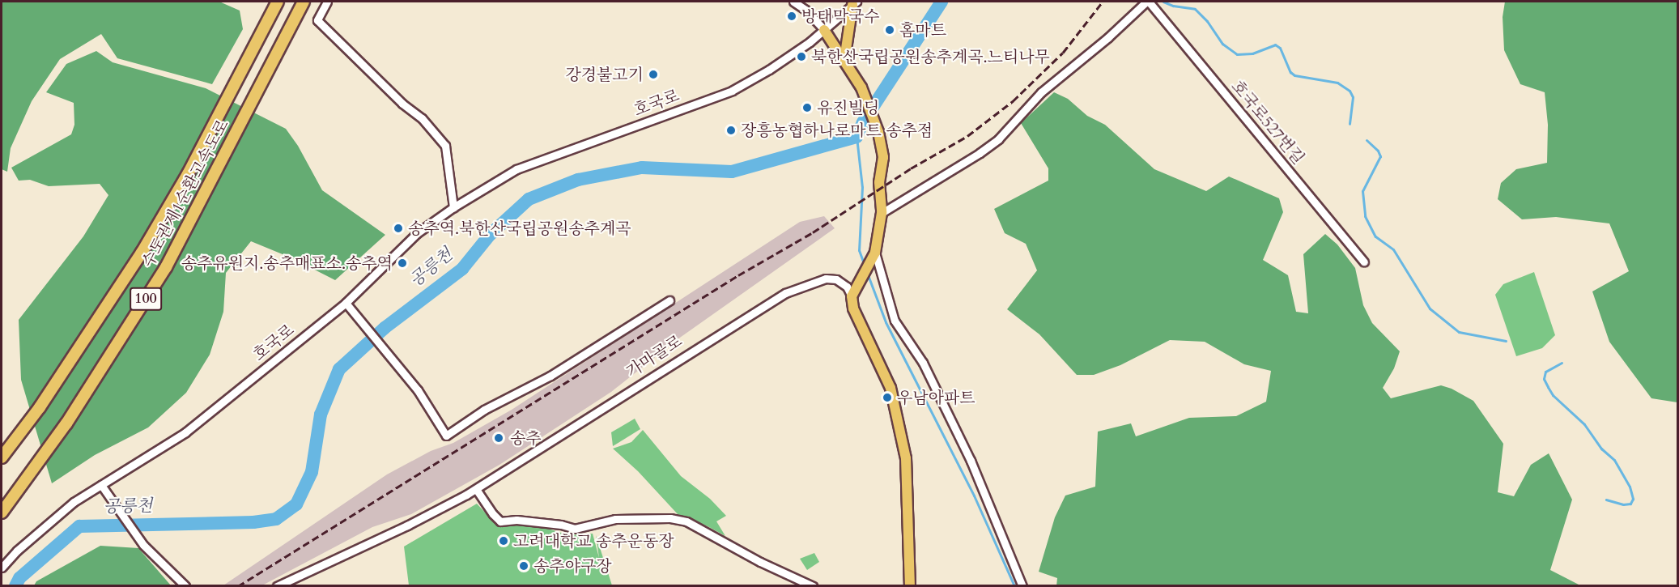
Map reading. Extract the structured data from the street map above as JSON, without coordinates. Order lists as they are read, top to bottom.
{
  "streets": {
    "highway": ["수도권제1순환고속도로", "100"],
    "main road": ["가마골로"],
    "street": ["호국로", "호국로527번길"]
  },
  "water": ["공릉천"],
  "places": [
    "방태막국수",
    "홈마트",
    "북한산국립공원송추계곡.느티나무",
    "강경불고기",
    "유진빌딩",
    "장흥농협하나로마트 송추점",
    "송추역.북한산국립공원송추계곡",
    "송추유원지.송추매표소.송추역",
    "우남아파트",
    "송추",
    "고려대학교 송추운동장",
    "송추야구장"
  ]
}
